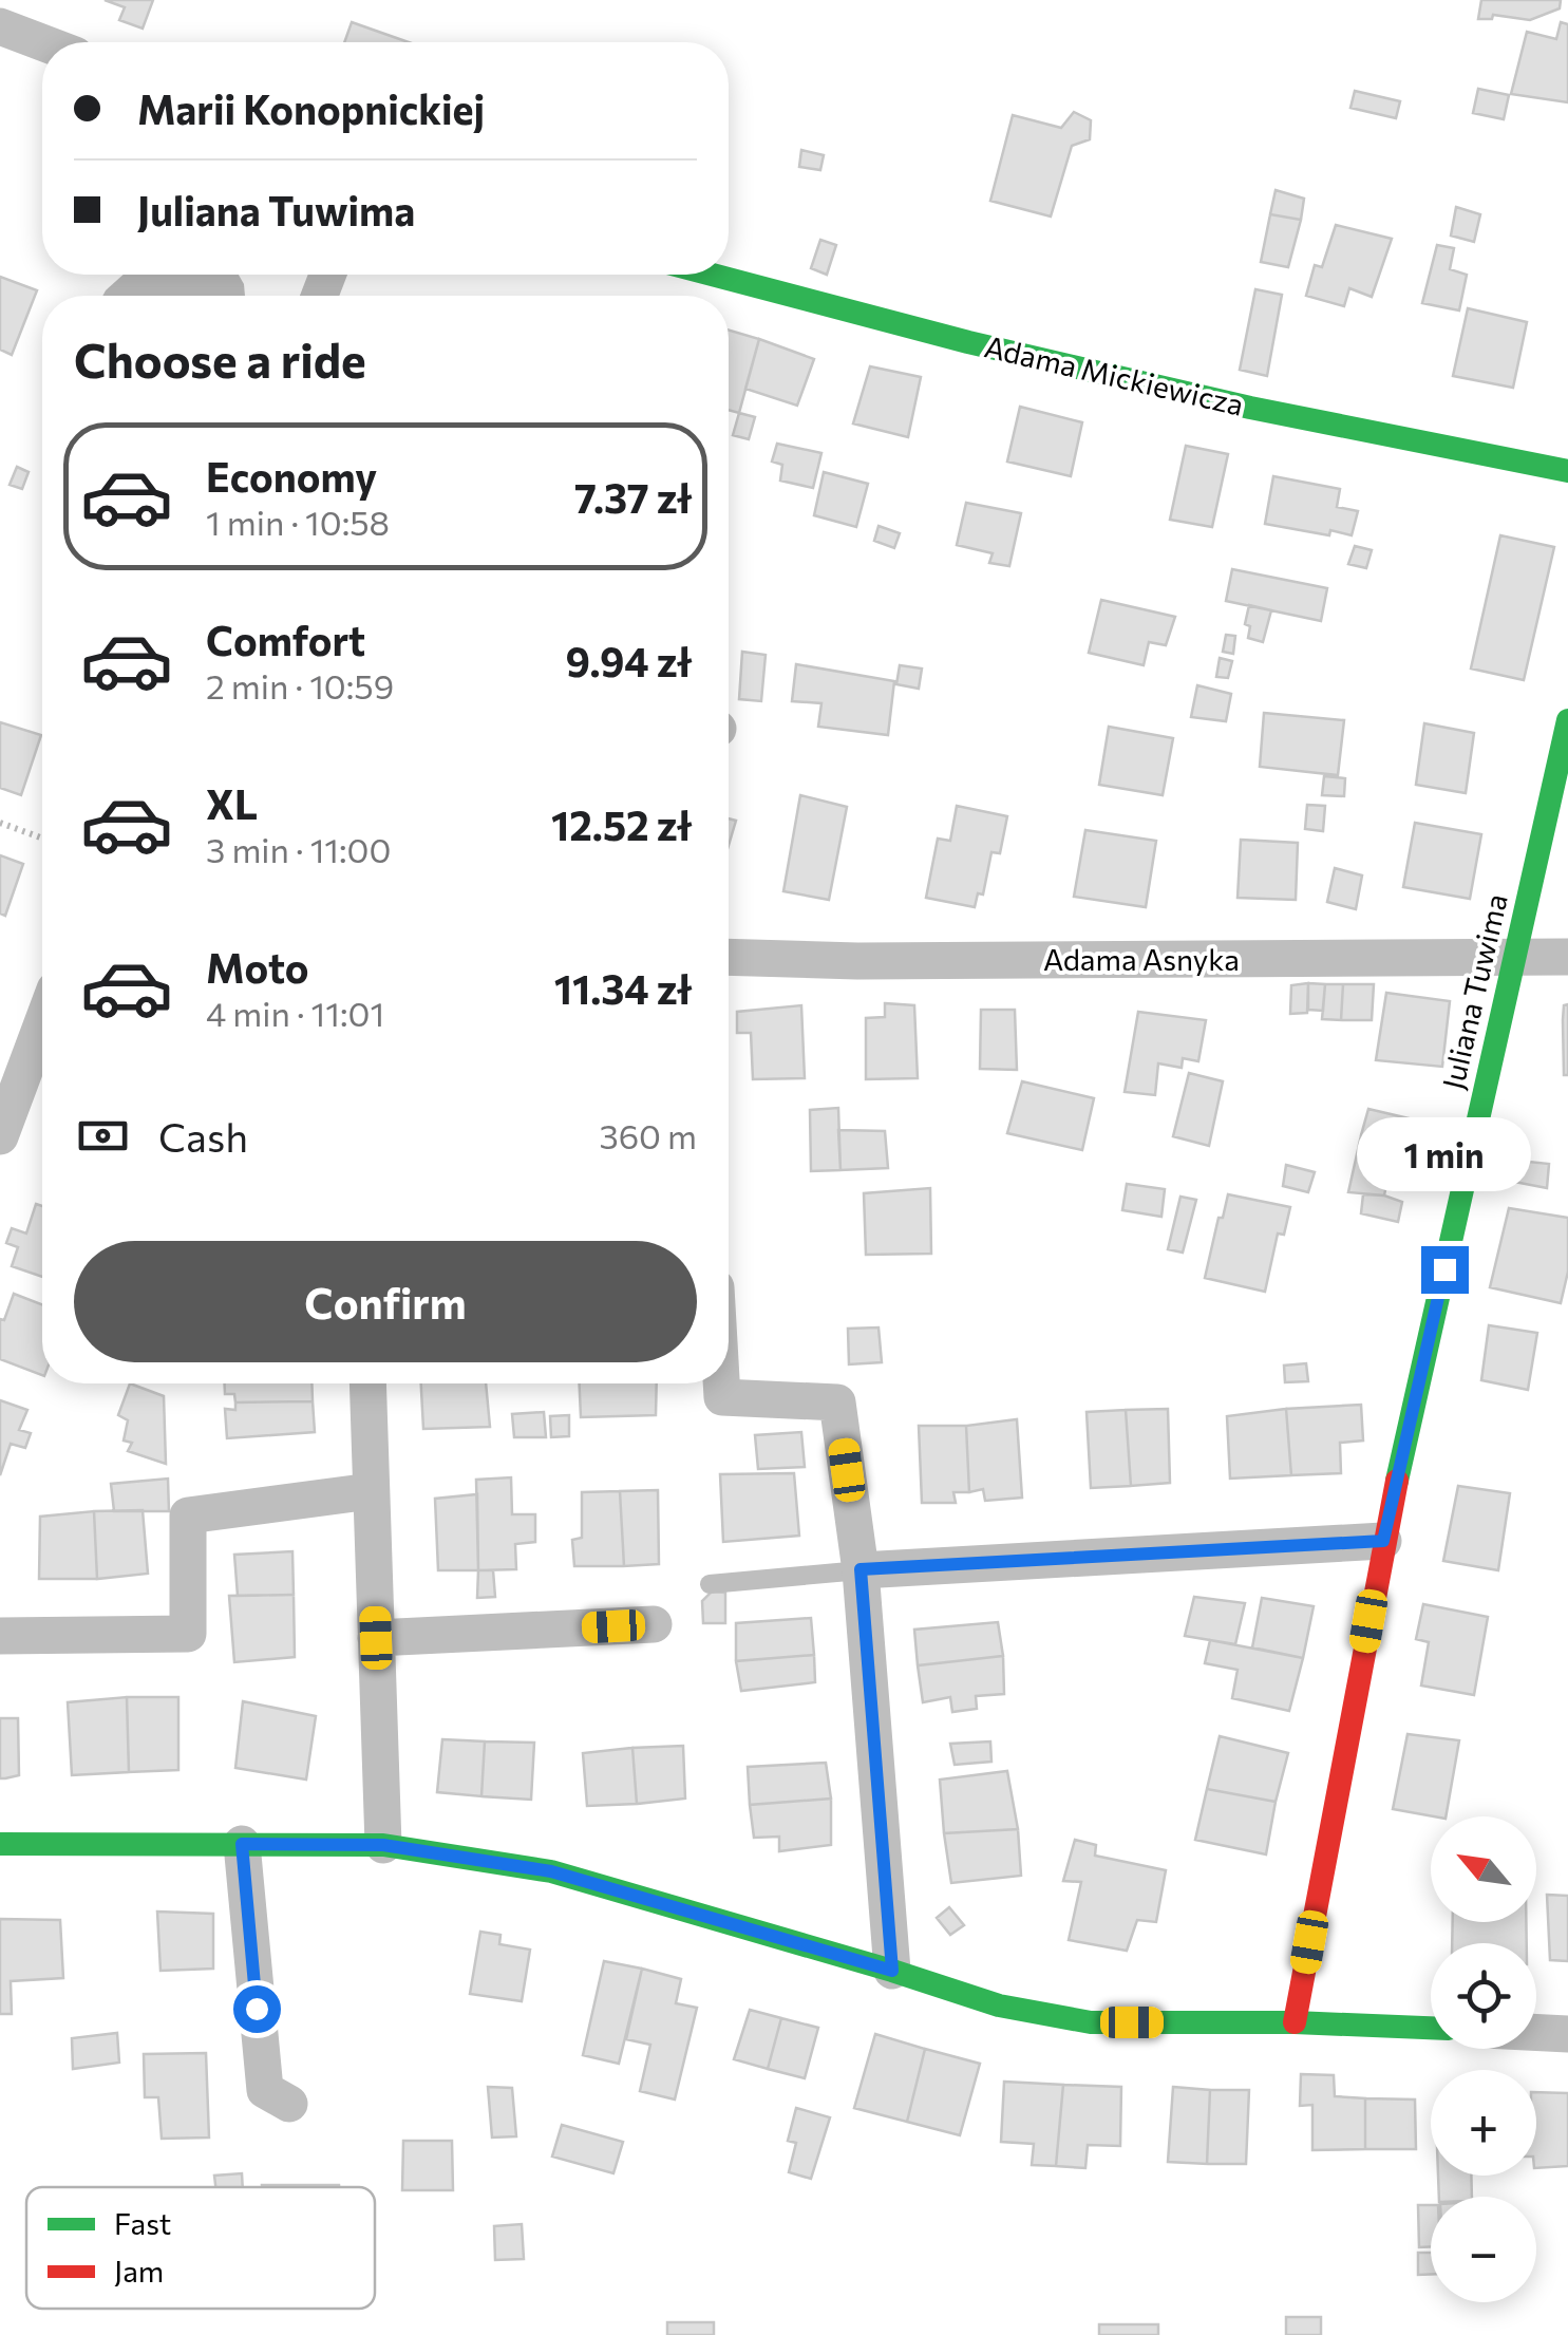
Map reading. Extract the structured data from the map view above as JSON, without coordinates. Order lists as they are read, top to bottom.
{
  "streets": {
    "street": ["Adama Mickiewicza", "Adama Asnyka", "Juliana Tuwima"]
  },
  "crossings": [
    ["Adama Asnyka", "Juliana Tuwima"]
  ],
  "legend": ["Fast", "Jam"],
  "north": "top left",
  "page": {
    "banner": ["Marii Konopnickiej", "Juliana Tuwima"],
    "heading": "Choose a ride",
    "list": [
      {
        "name": "Economy",
        "note": "1 min · 10:58",
        "value": "7.37 zł"
      },
      {
        "name": "Comfort",
        "note": "2 min · 10:59",
        "value": "9.94 zł"
      },
      {
        "name": "XL",
        "note": "3 min · 11:00",
        "value": "12.52 zł"
      },
      {
        "name": "Moto",
        "note": "4 min · 11:01",
        "value": "11.34 zł"
      }
    ],
    "pay": ["Cash", "360 m"],
    "bubble": "1 min",
    "buttons": "Confirm",
    "map_buttons": ["+", "−"]
  }
}
